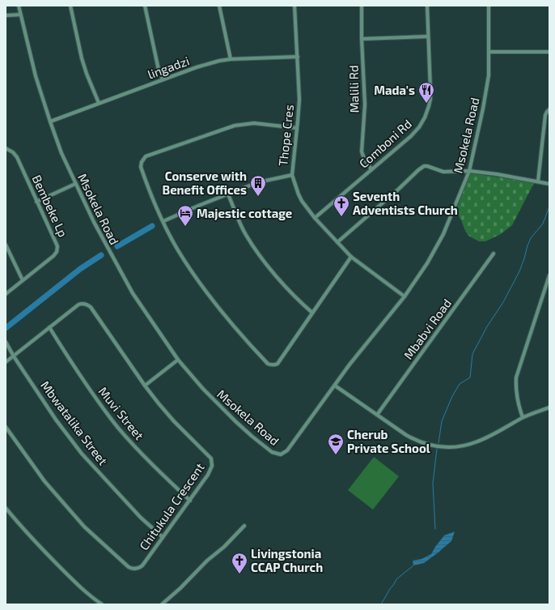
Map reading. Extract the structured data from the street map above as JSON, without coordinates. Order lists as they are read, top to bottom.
{
  "streets": {
    "street": [
      "lingadzi",
      "Malili Rd",
      "Thope Cres",
      "Msokela Road",
      "Comboni Rd",
      "Bembeke Lp",
      "Mbabvi Road",
      "Muvi Street",
      "Mbwatalika Street",
      "Chitukula Crescent"
    ]
  },
  "crossings": [
    ["lingadzi", "Thope Cres"],
    ["lingadzi", "Msokela Road"],
    ["Malili Rd", "Comboni Rd"],
    ["Thope Cres", "Msokela Road"],
    ["Thope Cres", "Comboni Rd"],
    ["Muvi Street", "Chitukula Crescent"],
    ["Mbwatalika Street", "Chitukula Crescent"]
  ],
  "places": {
    "restaurant": ["Mada's"],
    "building": ["Conserve with Benefit Offices"],
    "church": ["Seventh Adventists Church", "Livingstonia CCAP Church"],
    "hotel": ["Majestic cottage"],
    "school or university": ["Cherub Private School"]
  }
}
